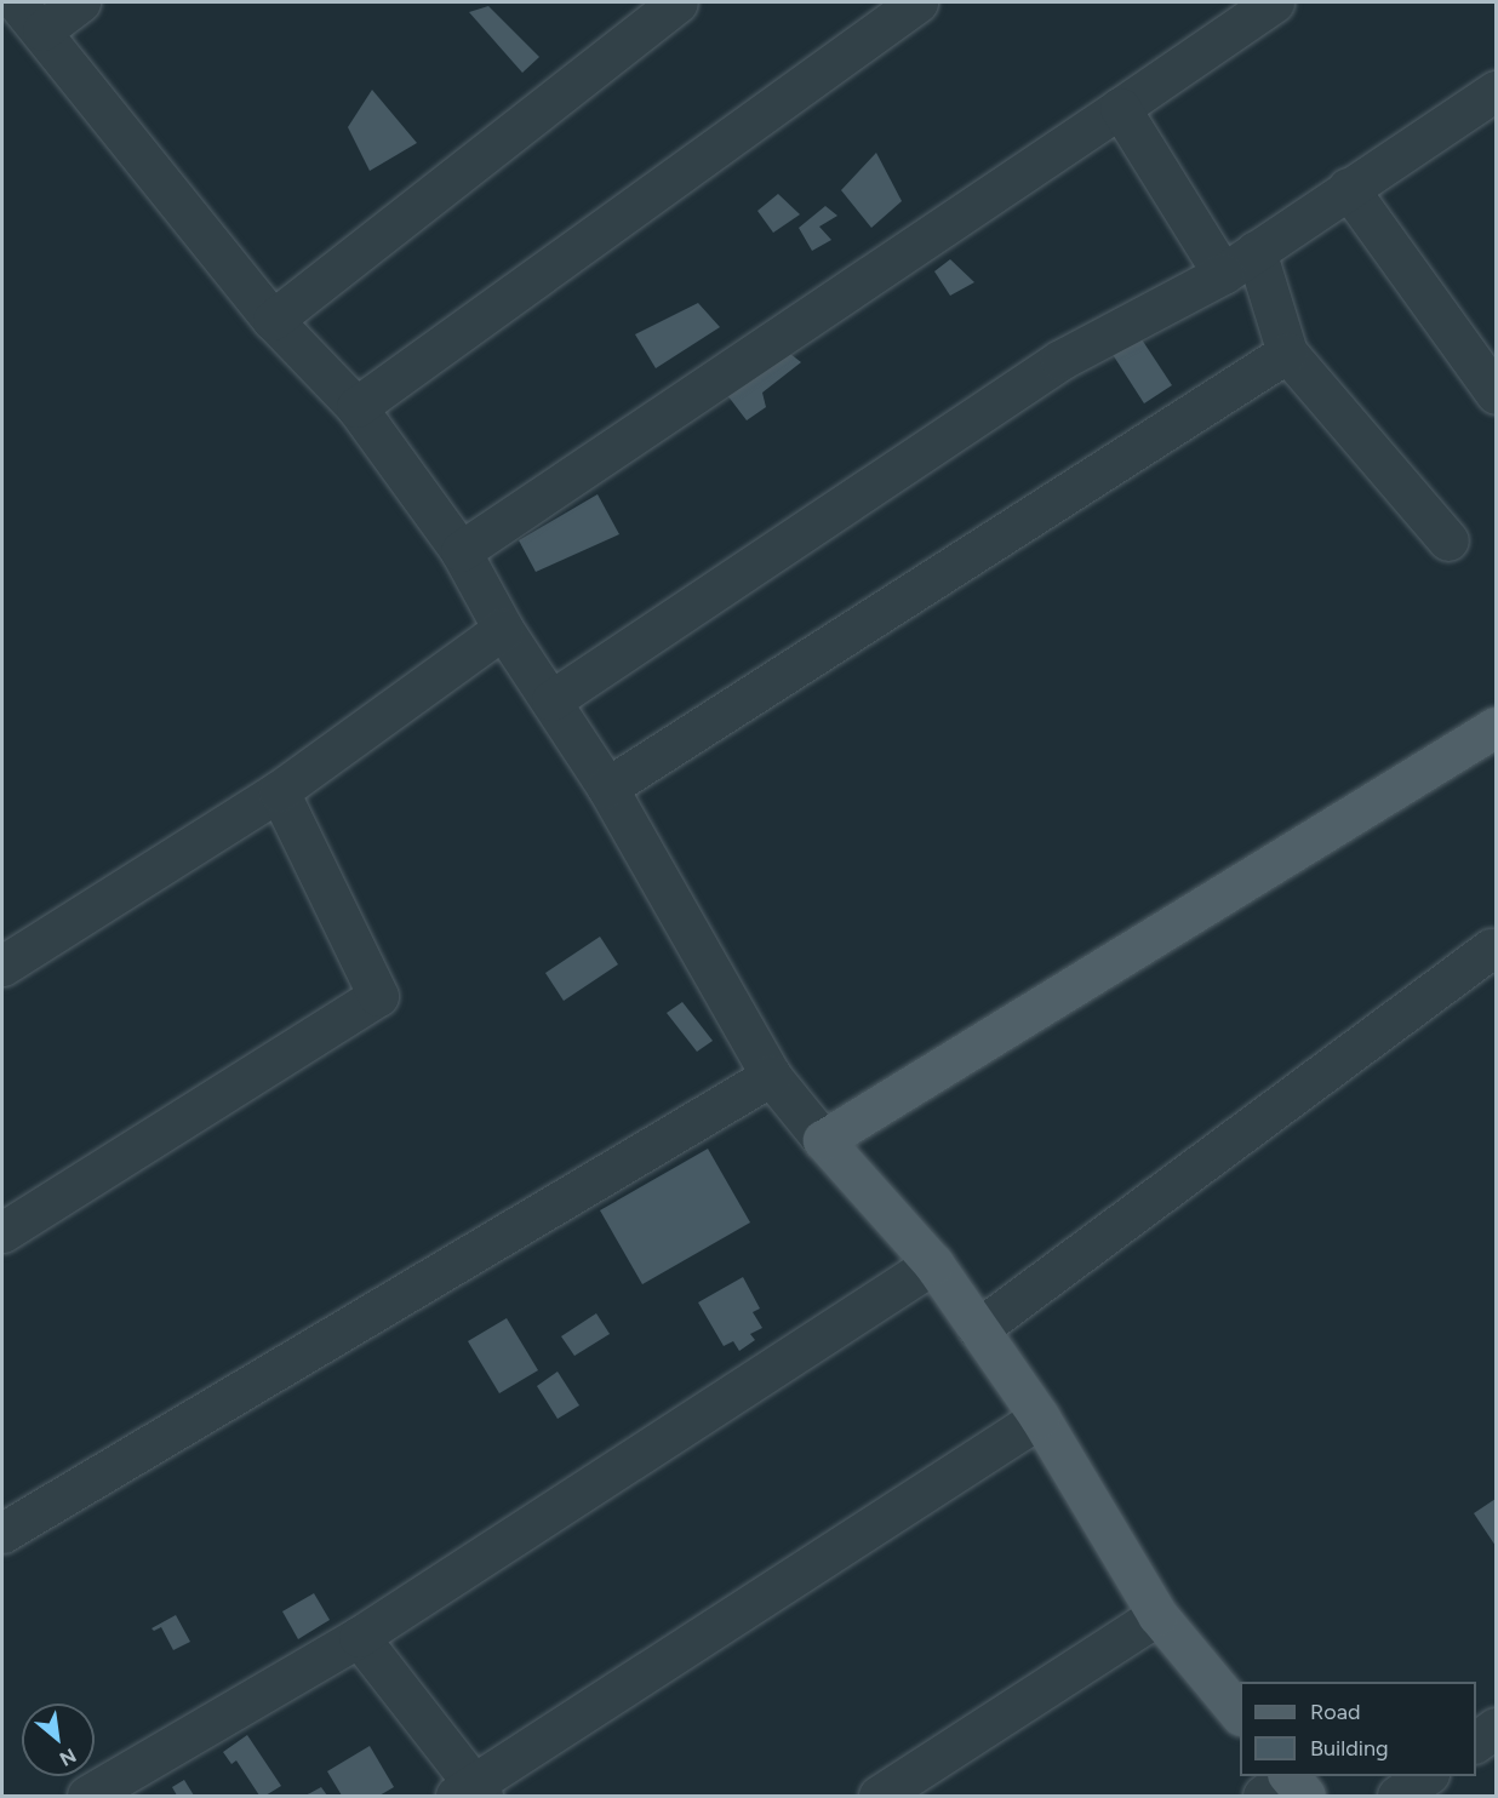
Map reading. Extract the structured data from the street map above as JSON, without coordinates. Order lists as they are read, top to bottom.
{
  "legend": ["Road", "Building"],
  "north": "bottom right"
}
